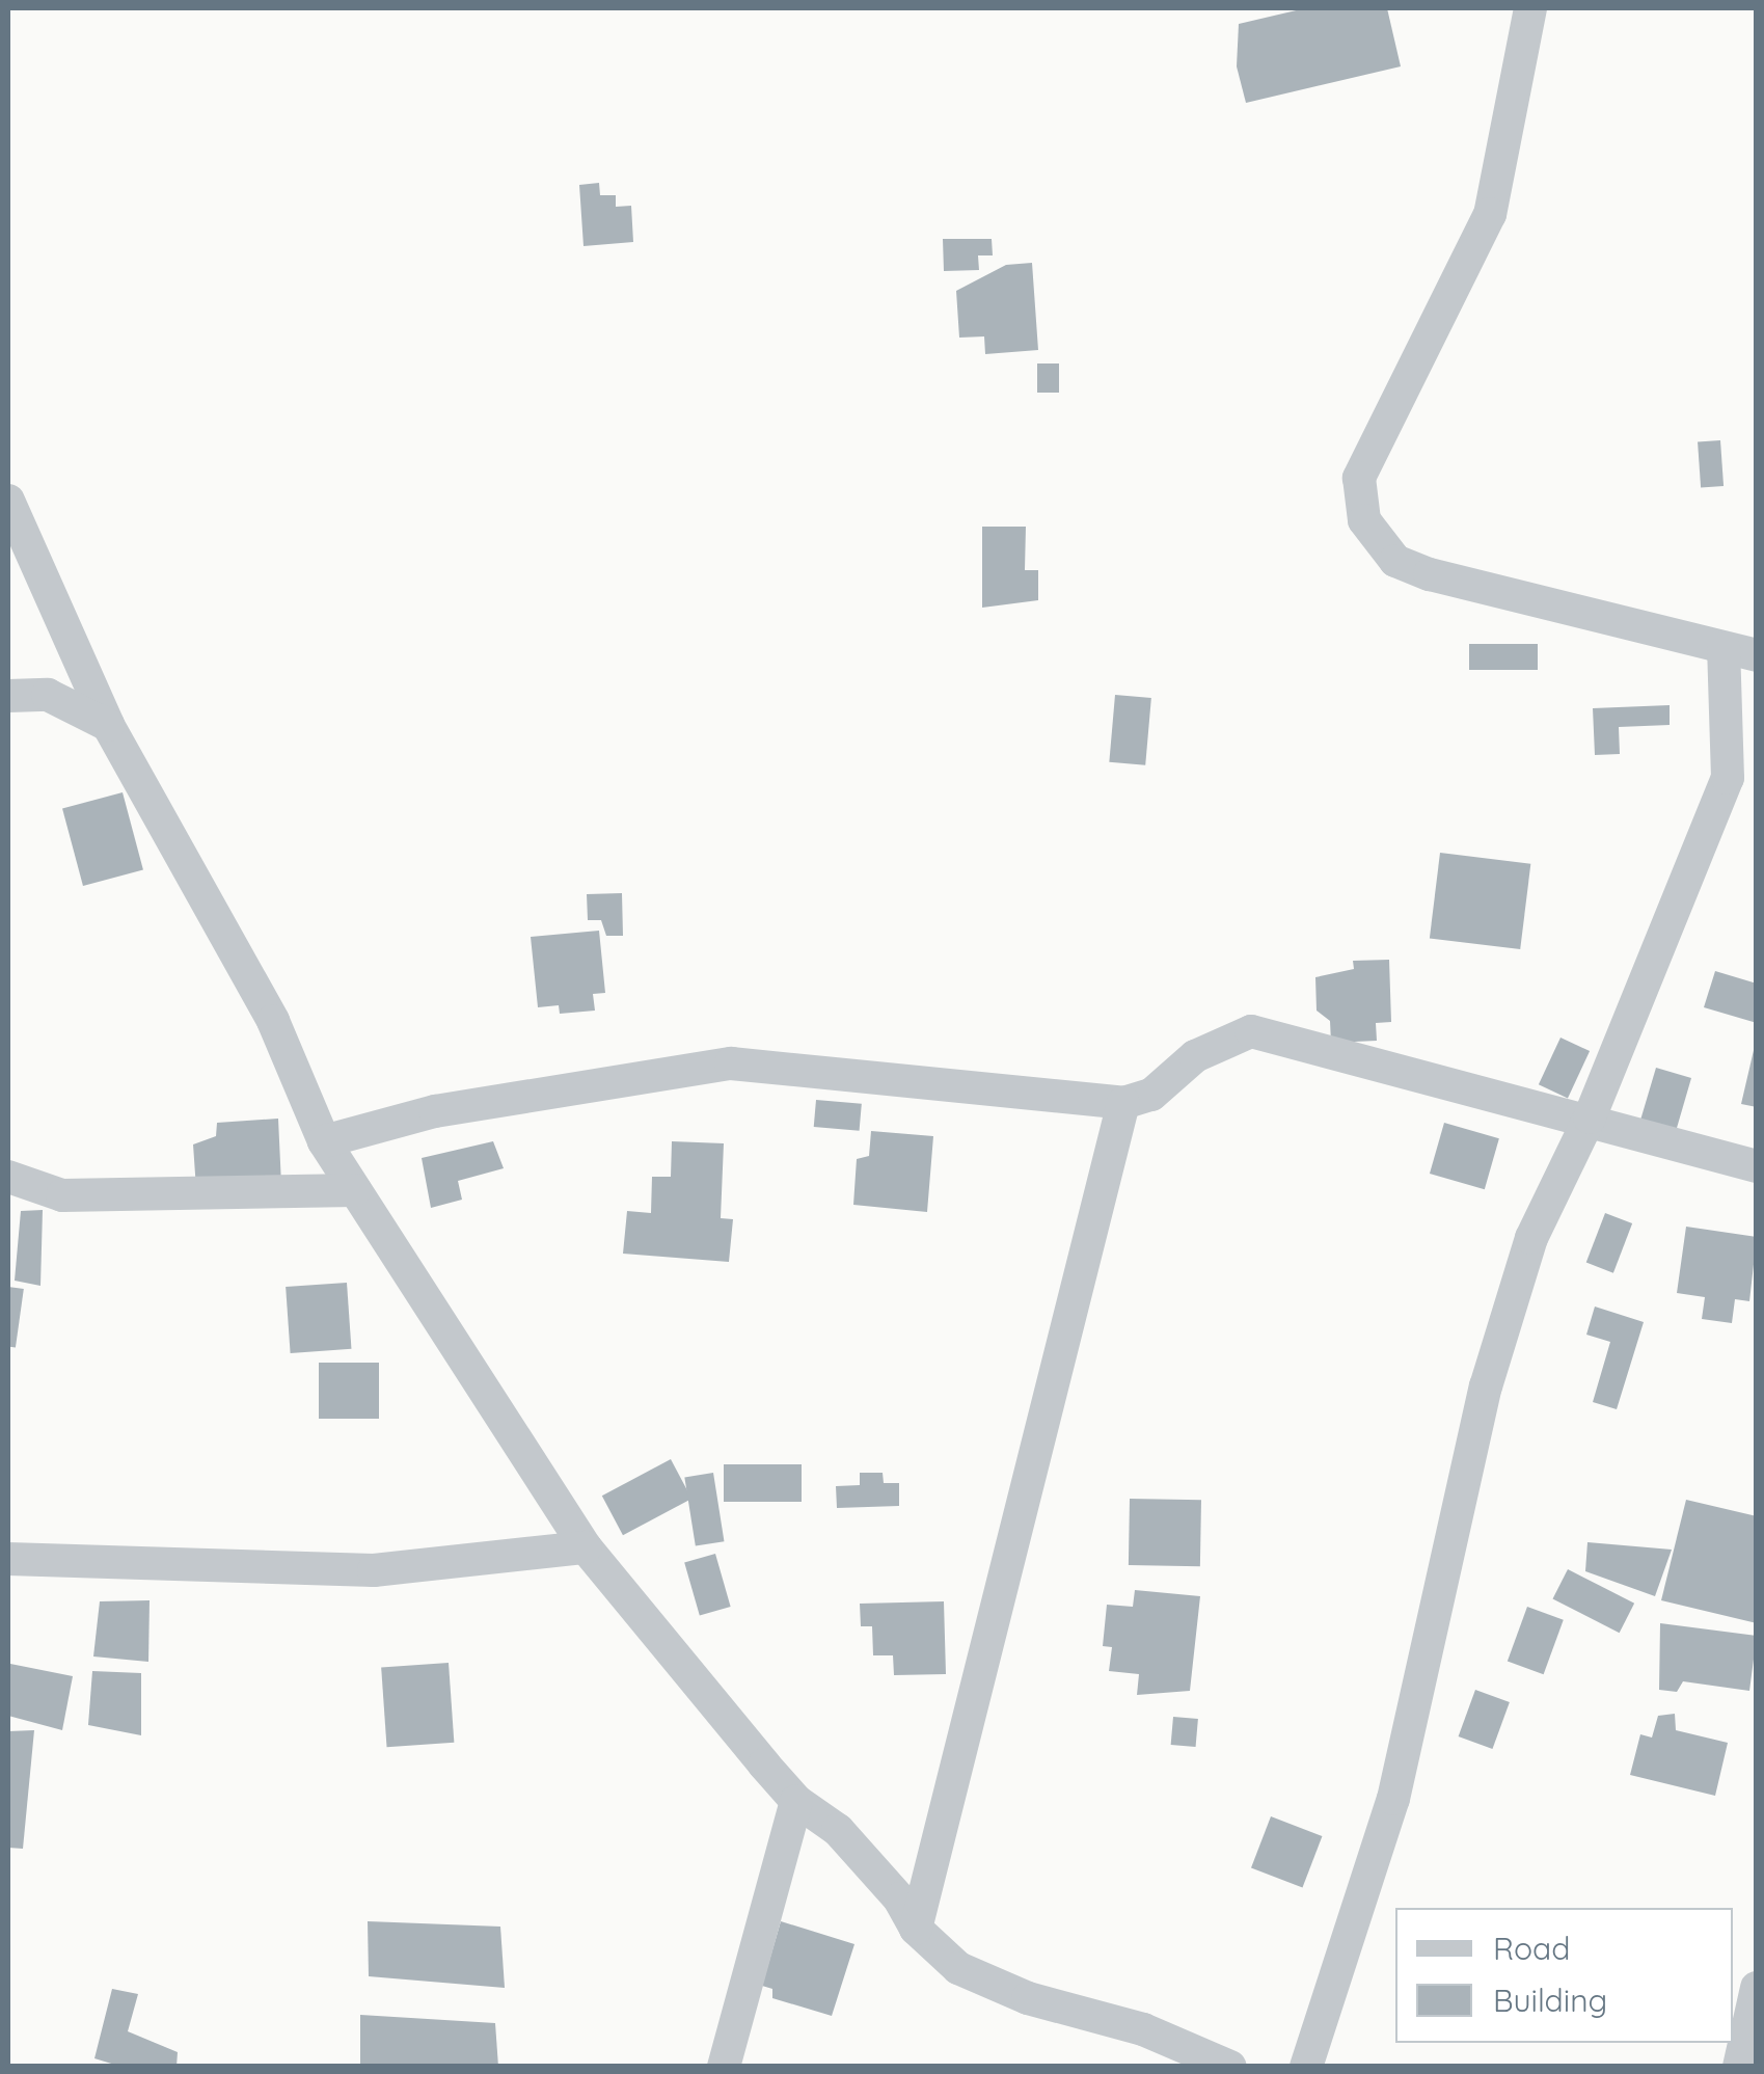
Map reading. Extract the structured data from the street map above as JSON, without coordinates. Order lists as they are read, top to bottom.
{
  "legend": ["Road", "Building"]
}
